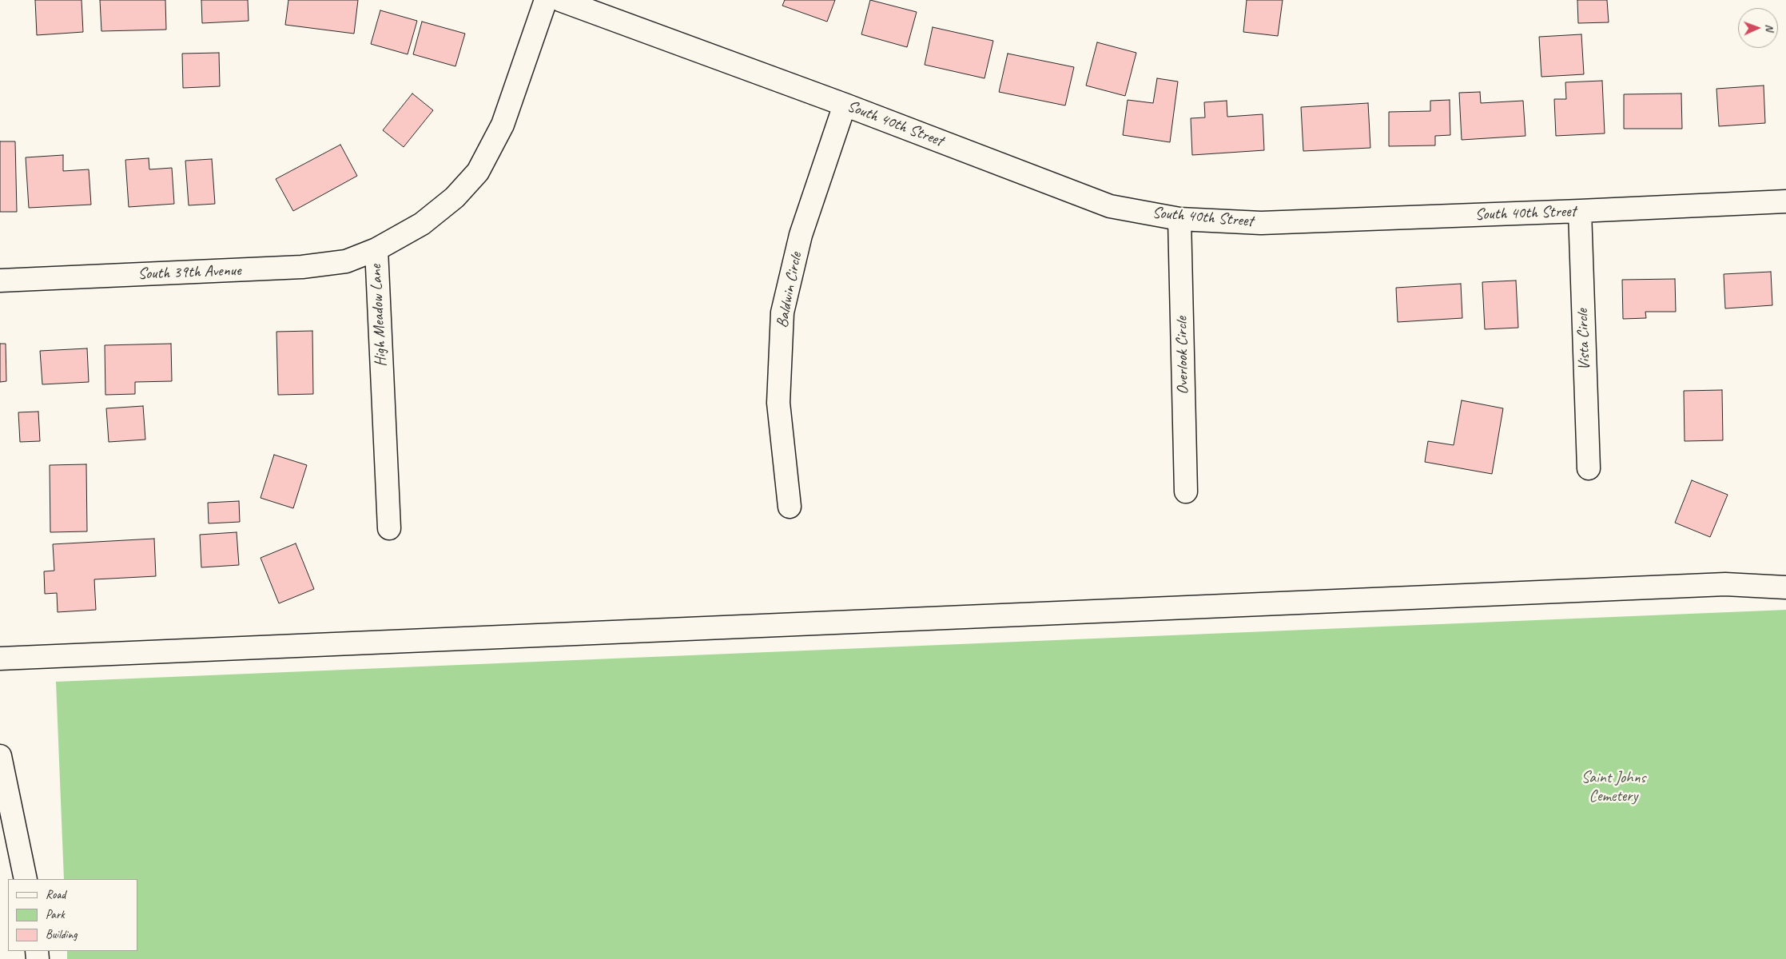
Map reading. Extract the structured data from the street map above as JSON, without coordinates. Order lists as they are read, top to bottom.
{
  "streets": {
    "street": [
      "South 40th Street",
      "South 39th Avenue",
      "Baldwin Circle",
      "High Meadow Lane",
      "Vista Circle",
      "Overlook Circle"
    ]
  },
  "crossings": [
    ["South 40th Street", "Baldwin Circle"],
    ["South 40th Street", "Vista Circle"],
    ["South 40th Street", "Overlook Circle"],
    ["South 39th Avenue", "High Meadow Lane"]
  ],
  "parks": ["Saint Johns Cemetery"],
  "legend": ["Road", "Park", "Building"],
  "north": "right"
}
